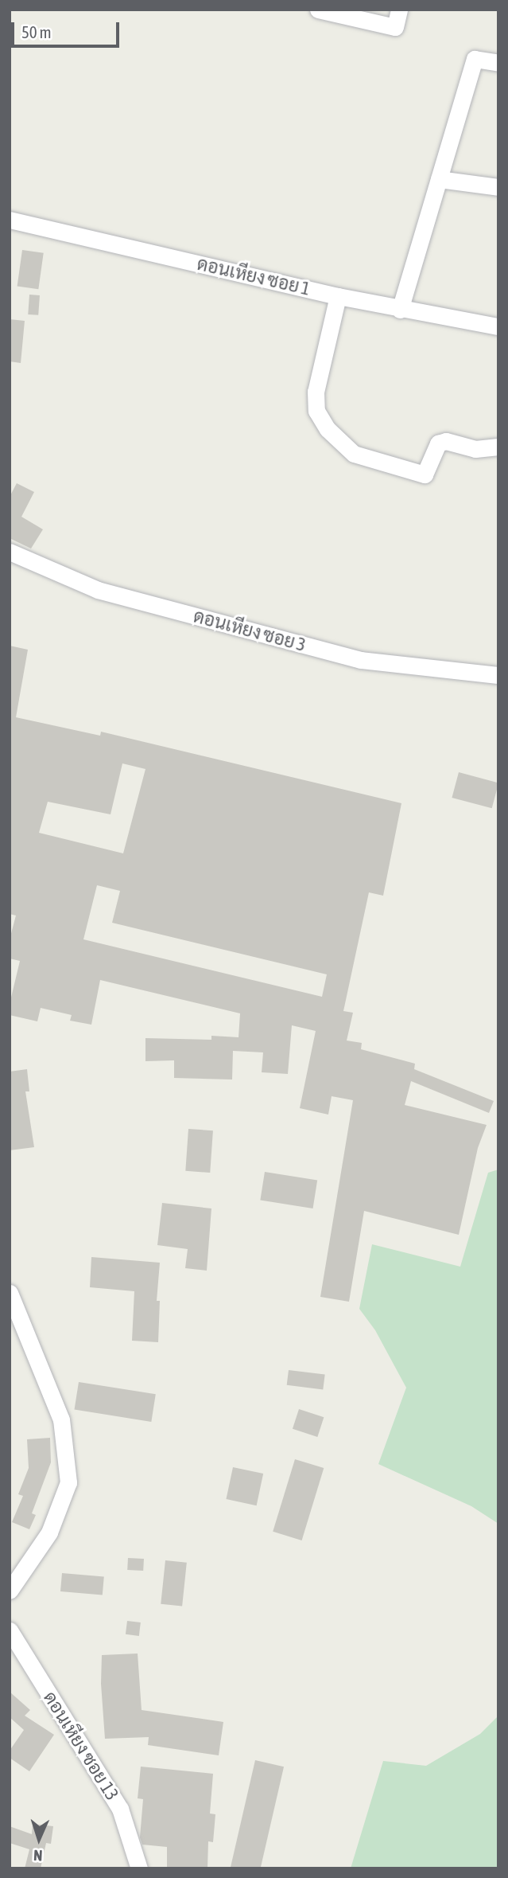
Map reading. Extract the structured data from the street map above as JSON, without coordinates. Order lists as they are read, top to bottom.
{
  "streets": {
    "street": ["ดอนเหียง ซอย 1", "ดอนเหียง ซอย 3", "ดอนเหียง ซอย 13"]
  },
  "scale_bar": "50 m",
  "north": "bottom"
}
